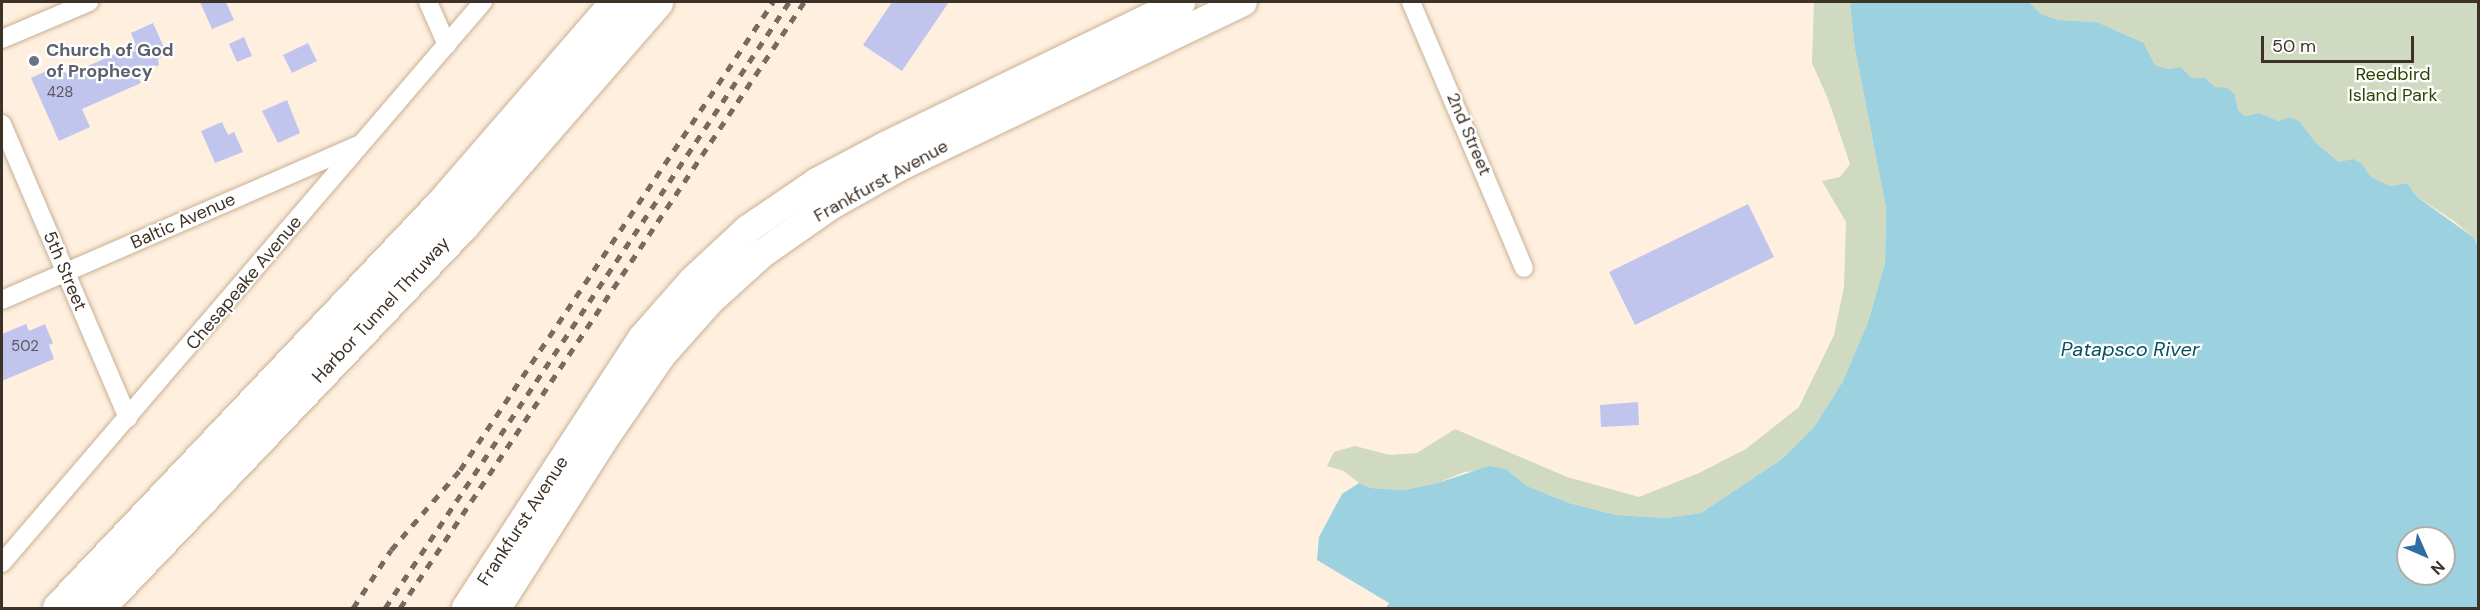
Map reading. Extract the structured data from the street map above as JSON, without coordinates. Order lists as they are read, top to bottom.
{
  "streets": {
    "highway": ["Harbor Tunnel Thruway"],
    "main road": ["Frankfurst Avenue"],
    "street": [
      "2nd Street",
      "Baltic Avenue",
      "5th Street",
      "Chesapeake Avenue"
    ]
  },
  "crossings": [
    ["Baltic Avenue", "5th Street"],
    ["Baltic Avenue", "Chesapeake Avenue"],
    ["5th Street", "Chesapeake Avenue"]
  ],
  "water": ["Patapsco River"],
  "parks": ["Reedbird Island Park"],
  "places": ["Church of God of Prophecy"],
  "house_numbers": ["428", "502"],
  "scale_bar": "50 m",
  "north": "bottom right"
}
